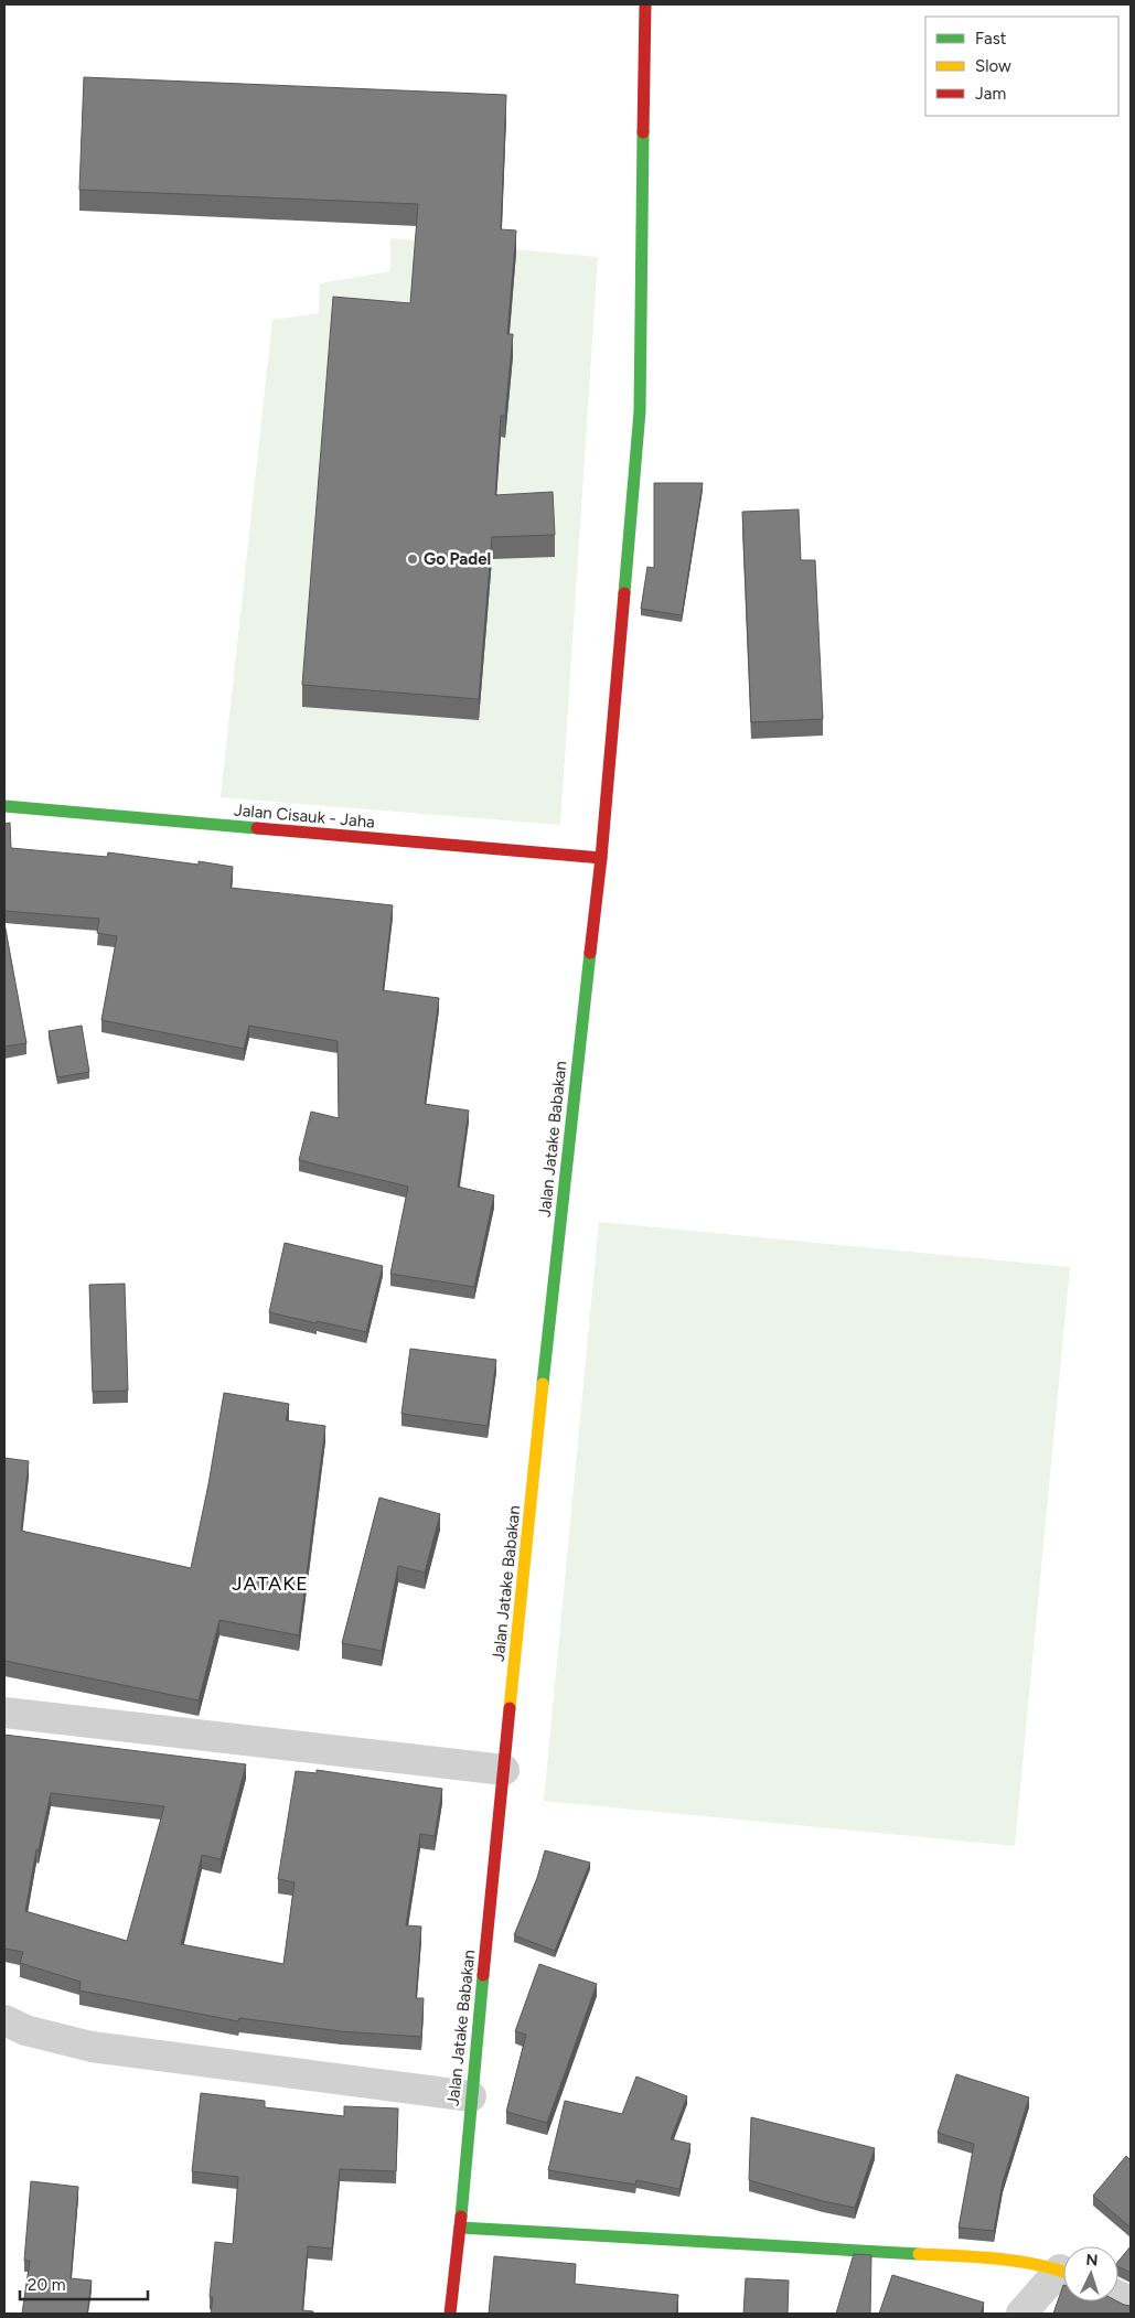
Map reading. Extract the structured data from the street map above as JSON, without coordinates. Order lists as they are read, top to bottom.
{
  "streets": {
    "main road": ["Jalan Cisauk - Jaha", "Jalan Jatake Babakan"]
  },
  "crossings": [
    ["Jalan Cisauk - Jaha", "Jalan Jatake Babakan"]
  ],
  "districts": ["JATAKE"],
  "places": ["Go Padel"],
  "legend": ["Fast", "Slow", "Jam"],
  "scale_bar": "20 m",
  "north": "top"
}
